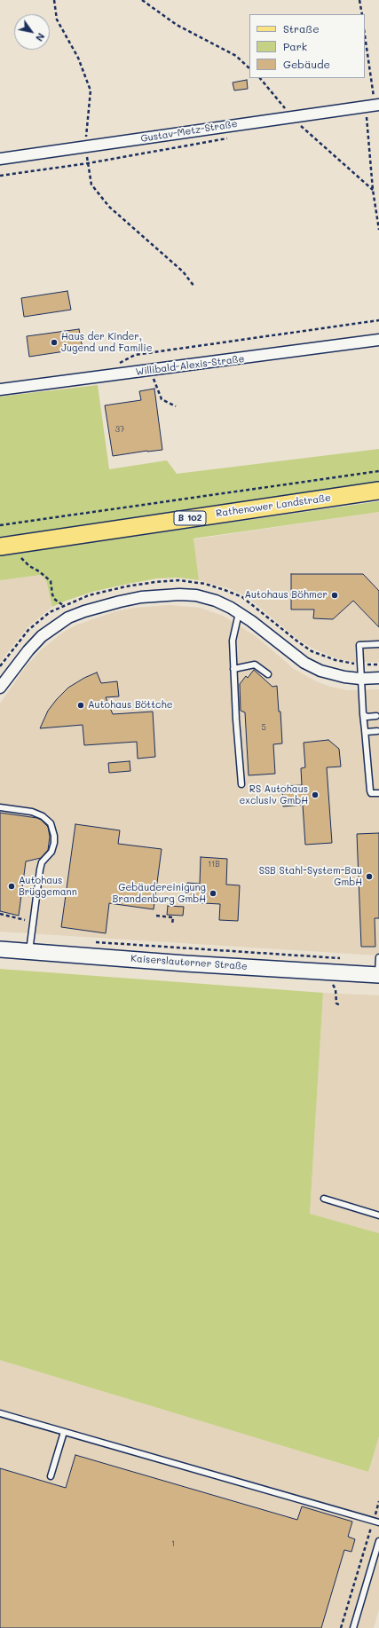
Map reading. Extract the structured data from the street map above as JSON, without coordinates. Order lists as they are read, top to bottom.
{
  "streets": {
    "main road": ["Rathenower Landstraße", "B 102"],
    "street": ["Gustav-Metz-Straße", "Willibald-Alexis-Straße", "Kaiserslauterner Straße"]
  },
  "places": [
    "Haus der Kinder, Jugend und Familie",
    "Autohaus Böhmer",
    "Autohaus Böttche",
    "RS Autohaus exclusiv GmbH",
    "SSB Stahl-System-Bau GmbH",
    "Autohaus Brüggemann",
    "Gebäudereinigung Brandenburg GmbH"
  ],
  "house_numbers": [
    "37",
    "5",
    "11B",
    "1"
  ],
  "legend": ["Straße", "Park", "Gebäude"],
  "north": "bottom right"
}
